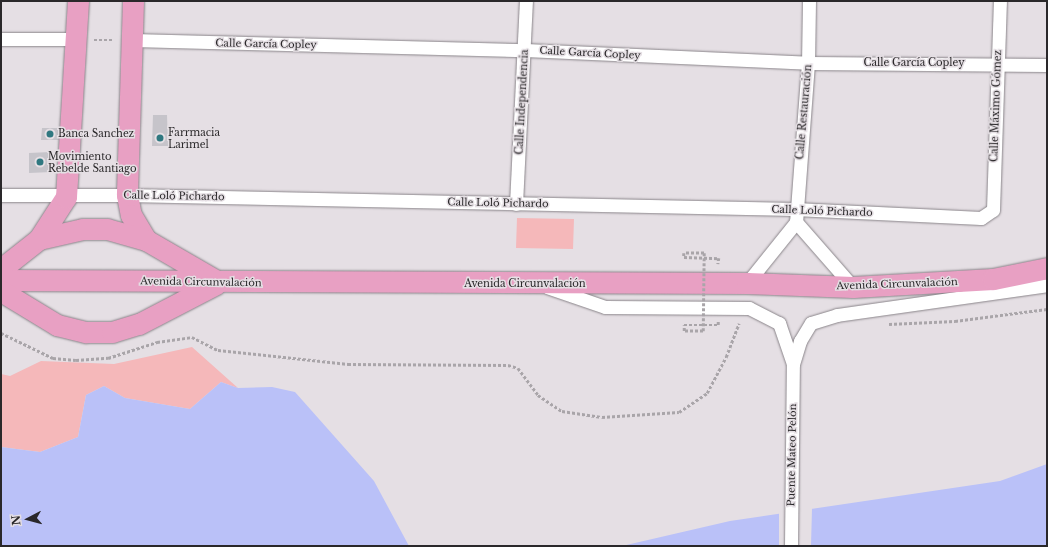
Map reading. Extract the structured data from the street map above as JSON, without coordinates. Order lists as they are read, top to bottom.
{
  "streets": {
    "main road": ["Avenida Circunvalación"],
    "street": [
      "Calle García Copley",
      "Calle Independencia",
      "Calle Máximo Gómez",
      "Calle Restauración",
      "Calle Loló Pichardo",
      "Puente Mateo Pelón"
    ]
  },
  "crossings": [
    ["Calle García Copley", "Calle Independencia"],
    ["Calle García Copley", "Calle Máximo Gómez"],
    ["Calle García Copley", "Calle Restauración"],
    ["Calle Independencia", "Calle Loló Pichardo"],
    ["Calle Máximo Gómez", "Calle Loló Pichardo"],
    ["Calle Restauración", "Calle Loló Pichardo"]
  ],
  "places": ["Banca Sanchez", "Farrmacia Larimel", "Movimiento Rebelde Santiago"],
  "north": "left"
}
